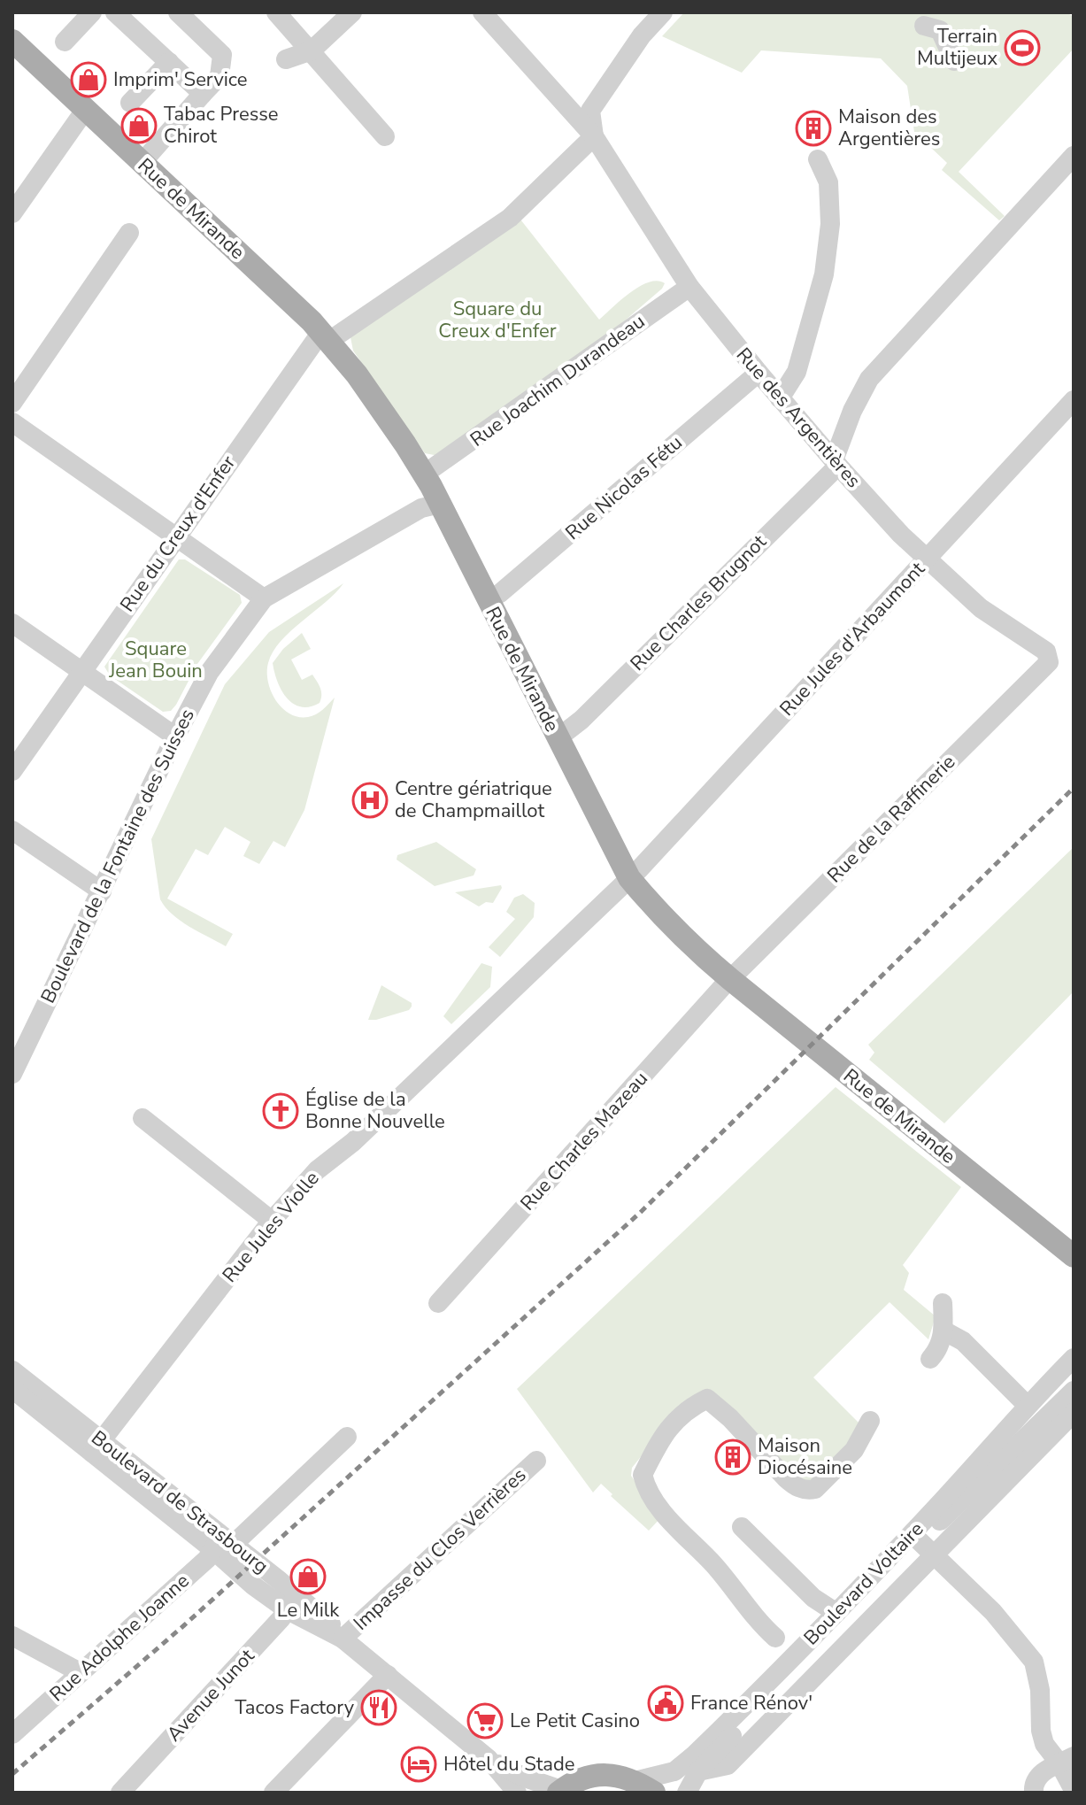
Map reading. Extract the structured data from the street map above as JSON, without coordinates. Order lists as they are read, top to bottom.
{
  "streets": {
    "main road": ["Rue de Mirande"],
    "street": [
      "Rue Joachim Durandeau",
      "Rue des Argentières",
      "Rue Nicolas Fétu",
      "Rue du Creux d'Enfer",
      "Rue Charles Brugnot",
      "Rue Jules d'Arbaumont",
      "Rue de la Raffinerie",
      "Boulevard de la Fontaine des Suisses",
      "Rue Charles Mazeau",
      "Rue Jules Violle",
      "Boulevard de Strasbourg",
      "Impasse du Clos Verrières",
      "Boulevard Voltaire",
      "Rue Adolphe Joanne",
      "Avenue Junot"
    ]
  },
  "crossings": [
    ["Rue de Mirande", "Rue Joachim Durandeau"],
    ["Rue de Mirande", "Rue Nicolas Fétu"],
    ["Rue de Mirande", "Rue du Creux d'Enfer"],
    ["Rue de Mirande", "Rue Charles Brugnot"],
    ["Rue de Mirande", "Rue Jules d'Arbaumont"],
    ["Rue de Mirande", "Rue de la Raffinerie"],
    ["Rue de Mirande", "Boulevard de la Fontaine des Suisses"],
    ["Rue de Mirande", "Rue Charles Mazeau"],
    ["Rue de Mirande", "Rue Jules Violle"],
    ["Rue Joachim Durandeau", "Rue des Argentières"],
    ["Rue des Argentières", "Rue Nicolas Fétu"],
    ["Rue des Argentières", "Rue Charles Brugnot"],
    ["Rue des Argentières", "Rue Jules d'Arbaumont"],
    ["Rue des Argentières", "Rue de la Raffinerie"],
    ["Rue Jules d'Arbaumont", "Rue Jules Violle"],
    ["Rue de la Raffinerie", "Rue Charles Mazeau"],
    ["Rue Jules Violle", "Boulevard de Strasbourg"],
    ["Boulevard de Strasbourg", "Impasse du Clos Verrières"],
    ["Boulevard de Strasbourg", "Rue Adolphe Joanne"],
    ["Boulevard de Strasbourg", "Avenue Junot"]
  ],
  "parks": ["Square du Creux d'Enfer", "Square Jean Bouin"],
  "places": {
    "sports": ["Terrain Multijeux"],
    "shop": ["Imprim' Service", "Tabac Presse Chirot", "Le Milk"],
    "building": ["Maison des Argentières", "Maison Diocésaine"],
    "hospital": ["Centre gériatrique de Champmaillot"],
    "church": ["Église de la Bonne Nouvelle"],
    "public building": ["France Rénov'"],
    "restaurant": ["Tacos Factory"],
    "supermarket": ["Le Petit Casino"],
    "hotel": ["Hôtel du Stade"]
  }
}
